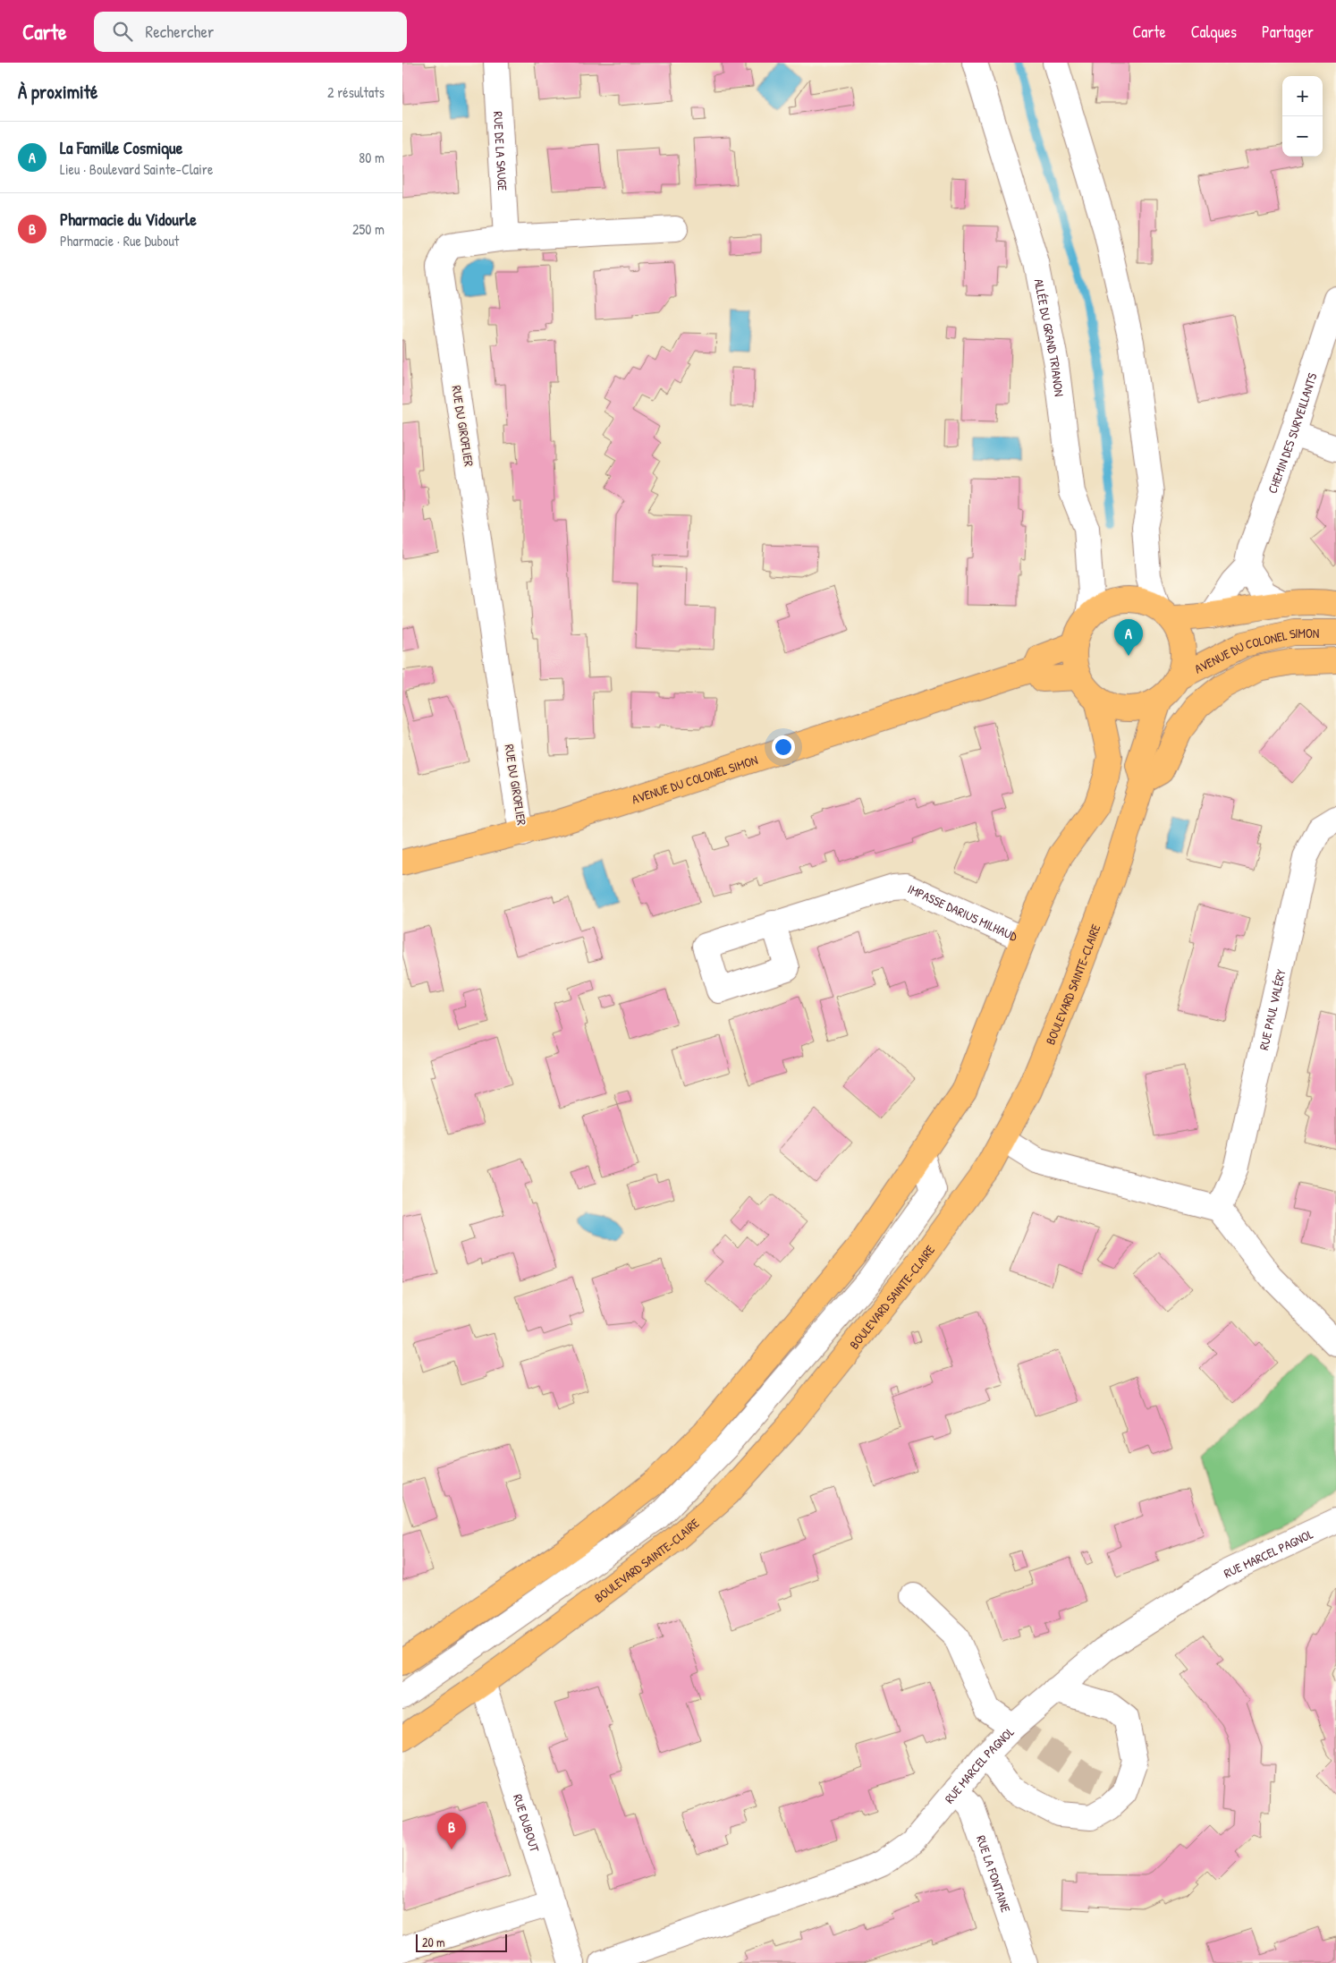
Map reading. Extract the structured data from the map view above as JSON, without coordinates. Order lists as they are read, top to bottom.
{
  "streets": {
    "main road": ["AVENUE DU COLONEL SIMON", "BOULEVARD SAINTE-CLAIRE"],
    "street": [
      "RUE DE LA SAUGE",
      "ALLÉE DU GRAND TRIANON",
      "RUE DU GIROFLIER",
      "CHEMIN DES SURVEILLANTS",
      "IMPASSE DARIUS MILHAUD",
      "RUE PAUL VALÉRY",
      "RUE MARCEL PAGNOL",
      "RUE DUBOUT",
      "RUE LA FONTAINE"
    ]
  },
  "crossings": [
    ["RUE DE LA SAUGE", "RUE DU GIROFLIER"],
    ["ALLÉE DU GRAND TRIANON", "AVENUE DU COLONEL SIMON"],
    ["ALLÉE DU GRAND TRIANON", "BOULEVARD SAINTE-CLAIRE"],
    ["RUE DU GIROFLIER", "AVENUE DU COLONEL SIMON"],
    ["AVENUE DU COLONEL SIMON", "BOULEVARD SAINTE-CLAIRE"],
    ["BOULEVARD SAINTE-CLAIRE", "RUE DUBOUT"],
    ["RUE MARCEL PAGNOL", "RUE LA FONTAINE"]
  ],
  "scale_bar": "20 m",
  "page": {
    "header": "Carte",
    "search": "Rechercher",
    "nav": ["Carte", "Calques", "Partager"],
    "heading": ["À proximité", "2 résultats"],
    "map_buttons": ["+", "−"],
    "list": [
      {
        "mark": "A",
        "name": "La Famille Cosmique",
        "note": "Lieu · Boulevard Sainte-Claire",
        "value": "80 m"
      },
      {
        "mark": "B",
        "name": "Pharmacie du Vidourle",
        "note": "Pharmacie · Rue Dubout",
        "value": "250 m"
      }
    ],
    "pins": ["A", "B"],
    "scale": "20 m"
  }
}
